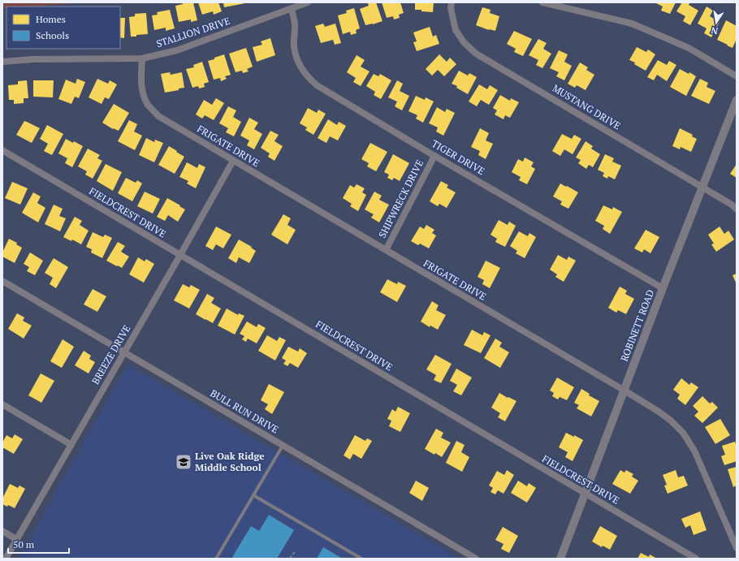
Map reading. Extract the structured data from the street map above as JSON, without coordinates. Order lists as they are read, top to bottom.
{
  "streets": {
    "street": [
      "STALLION DRIVE",
      "MUSTANG DRIVE",
      "FRIGATE DRIVE",
      "TIGER DRIVE",
      "SHIPWRECK DRIVE",
      "FIELDCREST DRIVE",
      "ROBINETT ROAD",
      "BREEZE DRIVE",
      "BULL RUN DRIVE"
    ]
  },
  "crossings": [
    ["STALLION DRIVE", "FRIGATE DRIVE"],
    ["STALLION DRIVE", "TIGER DRIVE"],
    ["MUSTANG DRIVE", "ROBINETT ROAD"],
    ["FRIGATE DRIVE", "SHIPWRECK DRIVE"],
    ["FRIGATE DRIVE", "ROBINETT ROAD"],
    ["FRIGATE DRIVE", "BREEZE DRIVE"],
    ["TIGER DRIVE", "SHIPWRECK DRIVE"],
    ["TIGER DRIVE", "ROBINETT ROAD"],
    ["FIELDCREST DRIVE", "ROBINETT ROAD"],
    ["FIELDCREST DRIVE", "BREEZE DRIVE"],
    ["BREEZE DRIVE", "BULL RUN DRIVE"]
  ],
  "places": {
    "school or university": ["Live Oak Ridge Middle School"]
  },
  "legend": ["Homes", "Schools"],
  "scale_bar": "50 m",
  "north": "bottom"
}
